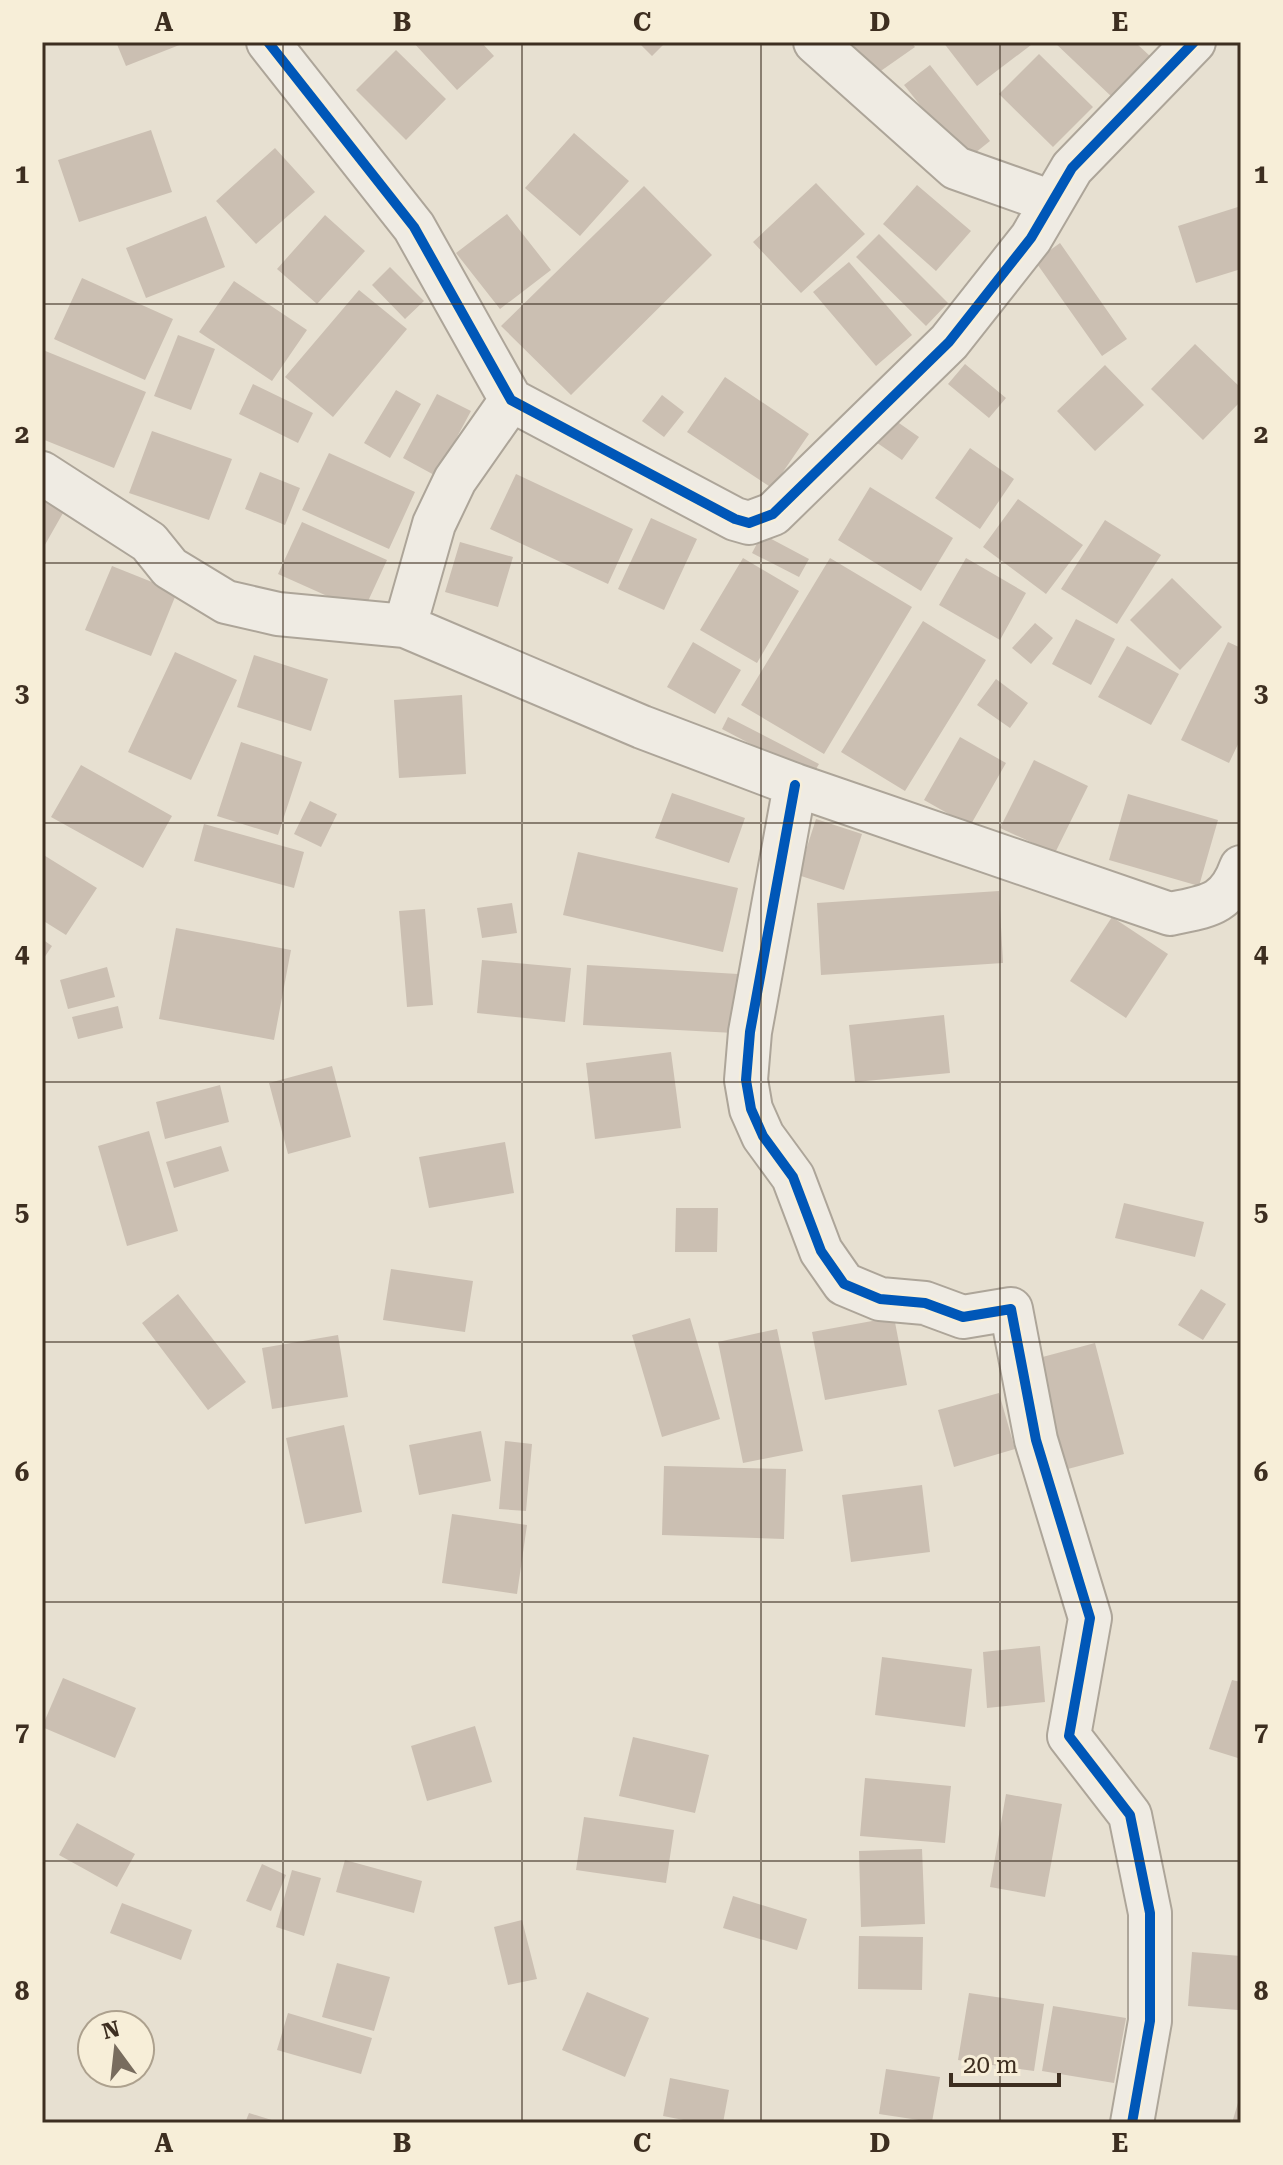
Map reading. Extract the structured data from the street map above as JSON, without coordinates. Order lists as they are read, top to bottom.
{
  "scale_bar": "20 m",
  "north": "top",
  "grid": {
    "columns": [
      "A",
      "B",
      "C",
      "D",
      "E"
    ],
    "rows": [
      "1",
      "2",
      "3",
      "4",
      "5",
      "6",
      "7",
      "8"
    ]
  }
}
